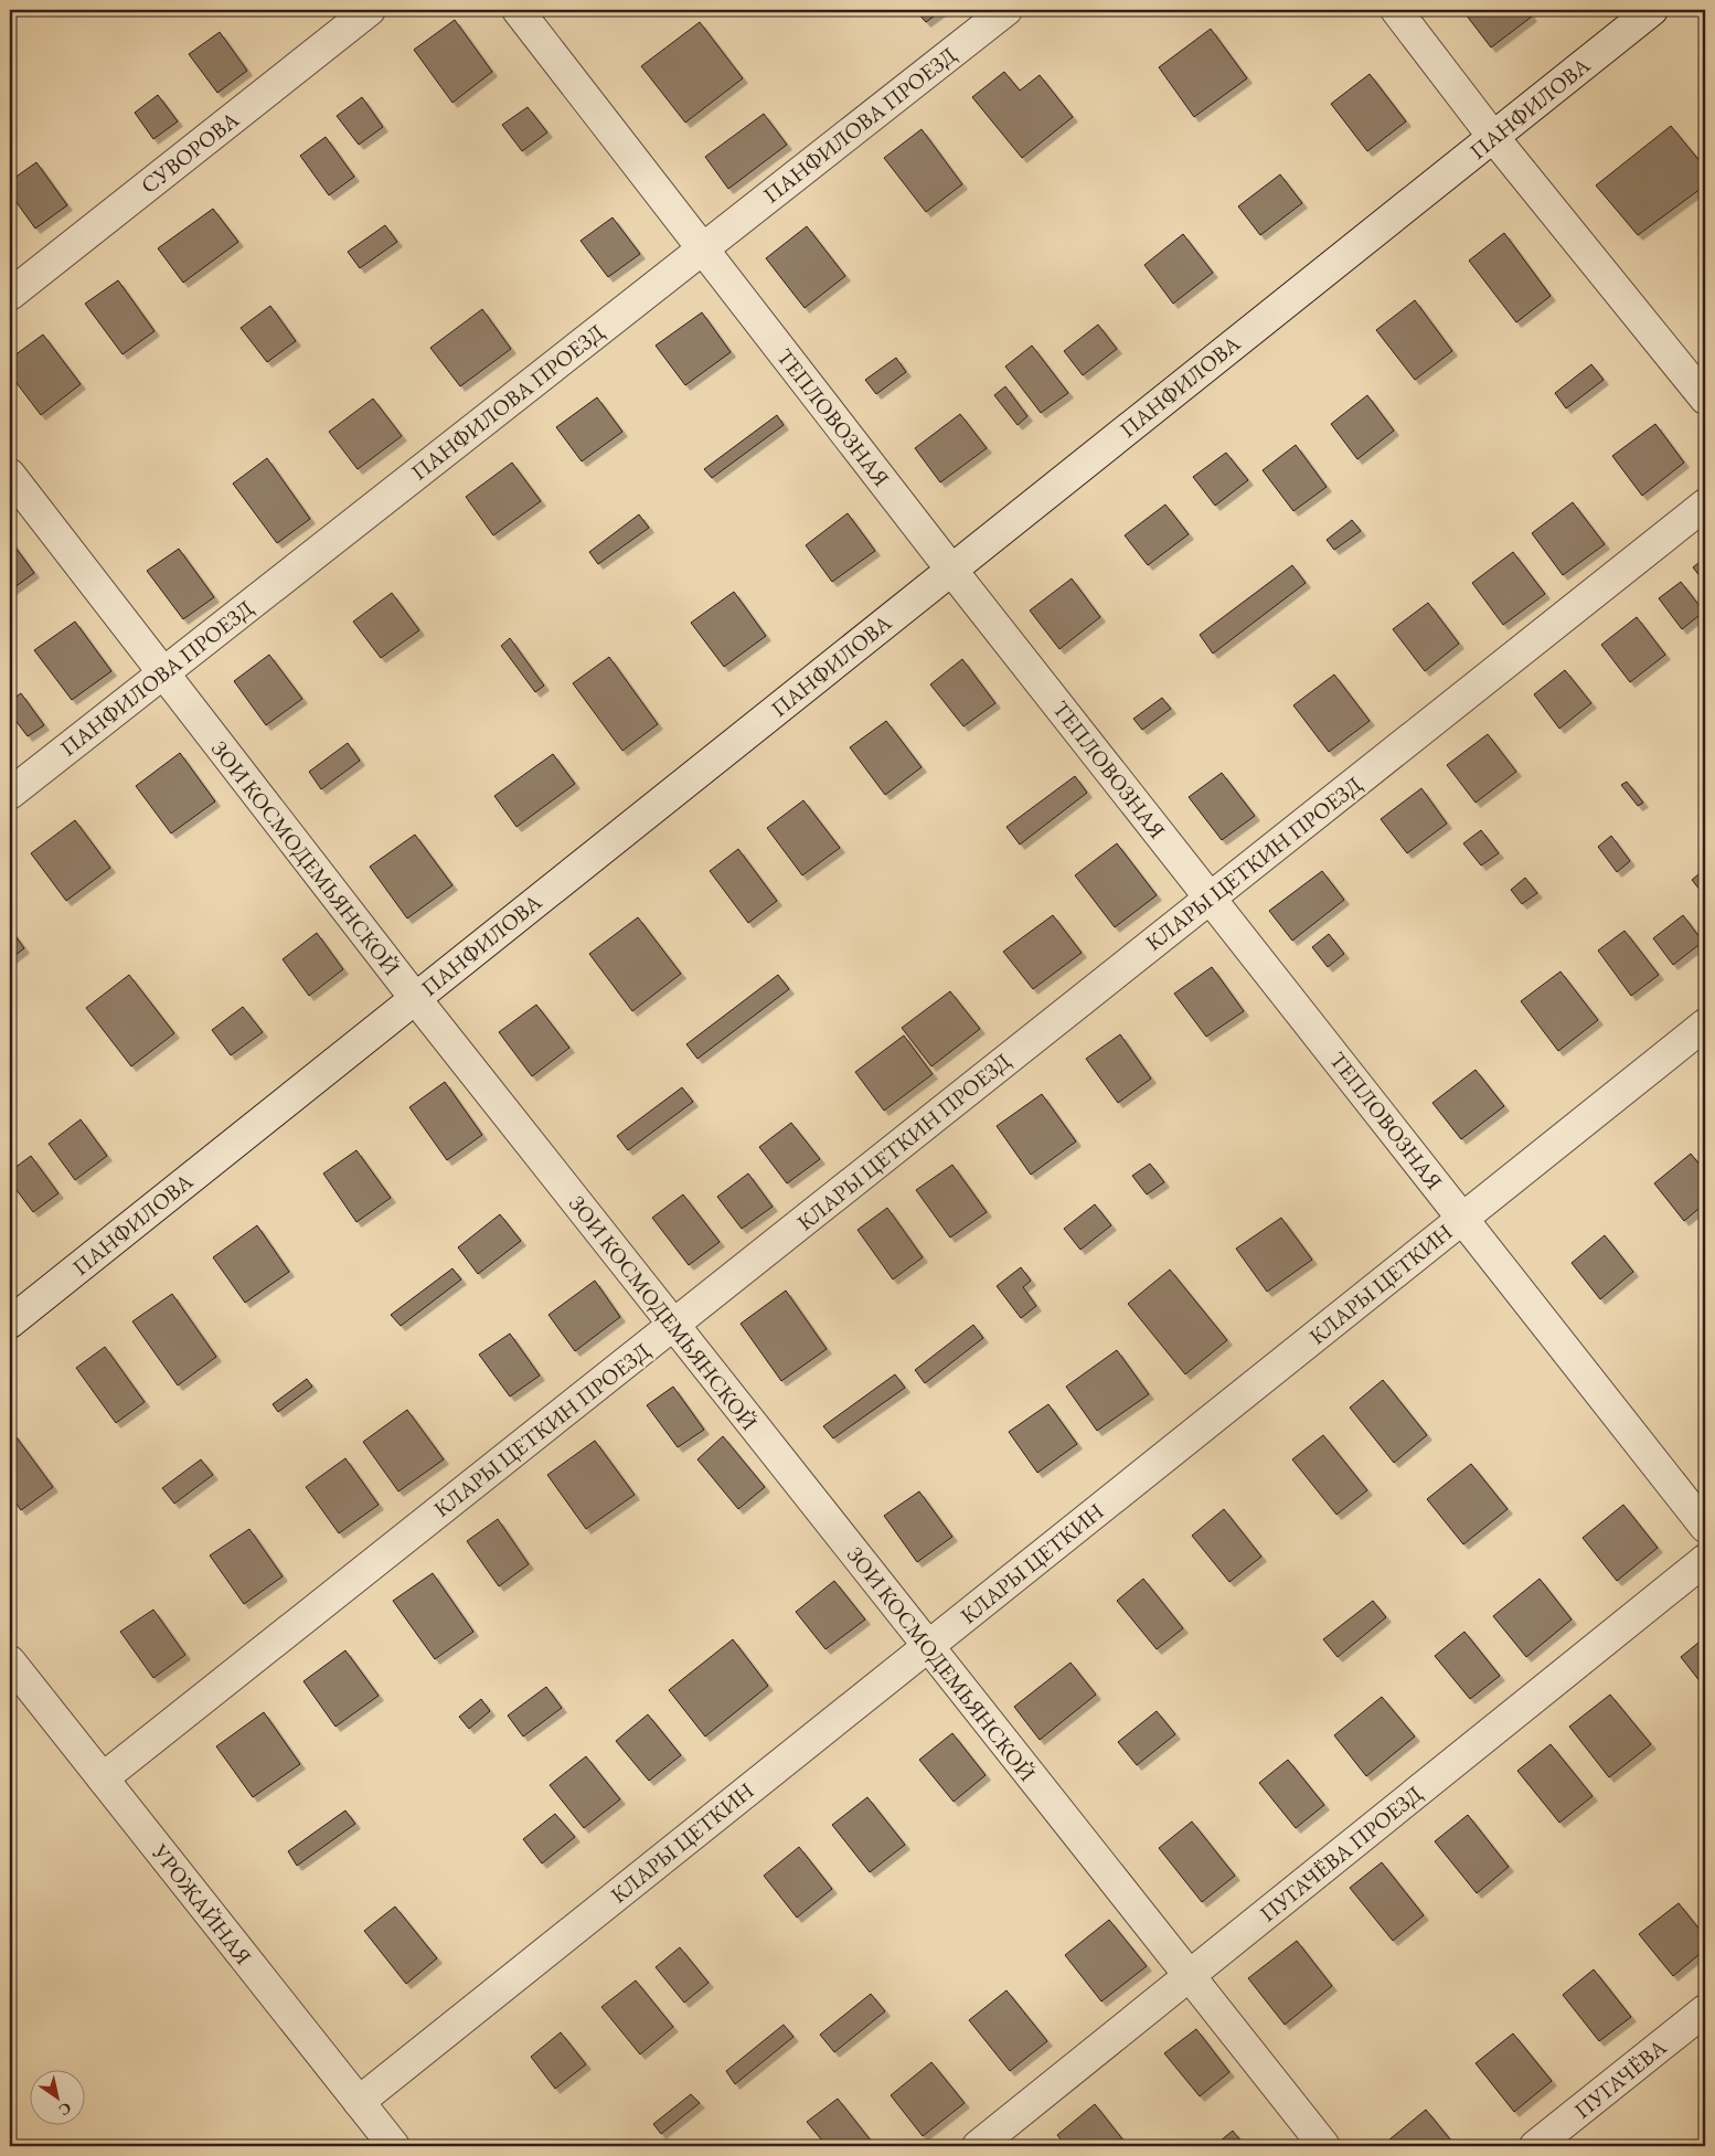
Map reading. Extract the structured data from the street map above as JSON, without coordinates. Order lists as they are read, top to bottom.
{
  "streets": {
    "street": [
      "ПАНФИЛОВА",
      "ПАНФИЛОВА ПРОЕЗД",
      "СУВОРОВА",
      "ТЕПЛОВОЗНАЯ",
      "ЗОИ КОСМОДЕМЬЯНСКОЙ",
      "КЛАРЫ ЦЕТКИН ПРОЕЗД",
      "КЛАРЫ ЦЕТКИН",
      "ПУГАЧЁВА ПРОЕЗД",
      "УРОЖАЙНАЯ",
      "ПУГАЧЁВА"
    ]
  },
  "crossings": [
    ["ПАНФИЛОВА", "ТЕПЛОВОЗНАЯ"],
    ["ПАНФИЛОВА", "ЗОИ КОСМОДЕМЬЯНСКОЙ"],
    ["ПАНФИЛОВА ПРОЕЗД", "ТЕПЛОВОЗНАЯ"],
    ["ПАНФИЛОВА ПРОЕЗД", "ЗОИ КОСМОДЕМЬЯНСКОЙ"],
    ["ТЕПЛОВОЗНАЯ", "КЛАРЫ ЦЕТКИН ПРОЕЗД"],
    ["ТЕПЛОВОЗНАЯ", "КЛАРЫ ЦЕТКИН"],
    ["ЗОИ КОСМОДЕМЬЯНСКОЙ", "КЛАРЫ ЦЕТКИН ПРОЕЗД"],
    ["ЗОИ КОСМОДЕМЬЯНСКОЙ", "КЛАРЫ ЦЕТКИН"],
    ["ЗОИ КОСМОДЕМЬЯНСКОЙ", "ПУГАЧЁВА ПРОЕЗД"],
    ["КЛАРЫ ЦЕТКИН ПРОЕЗД", "УРОЖАЙНАЯ"],
    ["КЛАРЫ ЦЕТКИН", "УРОЖАЙНАЯ"]
  ],
  "north": "bottom right"
}
